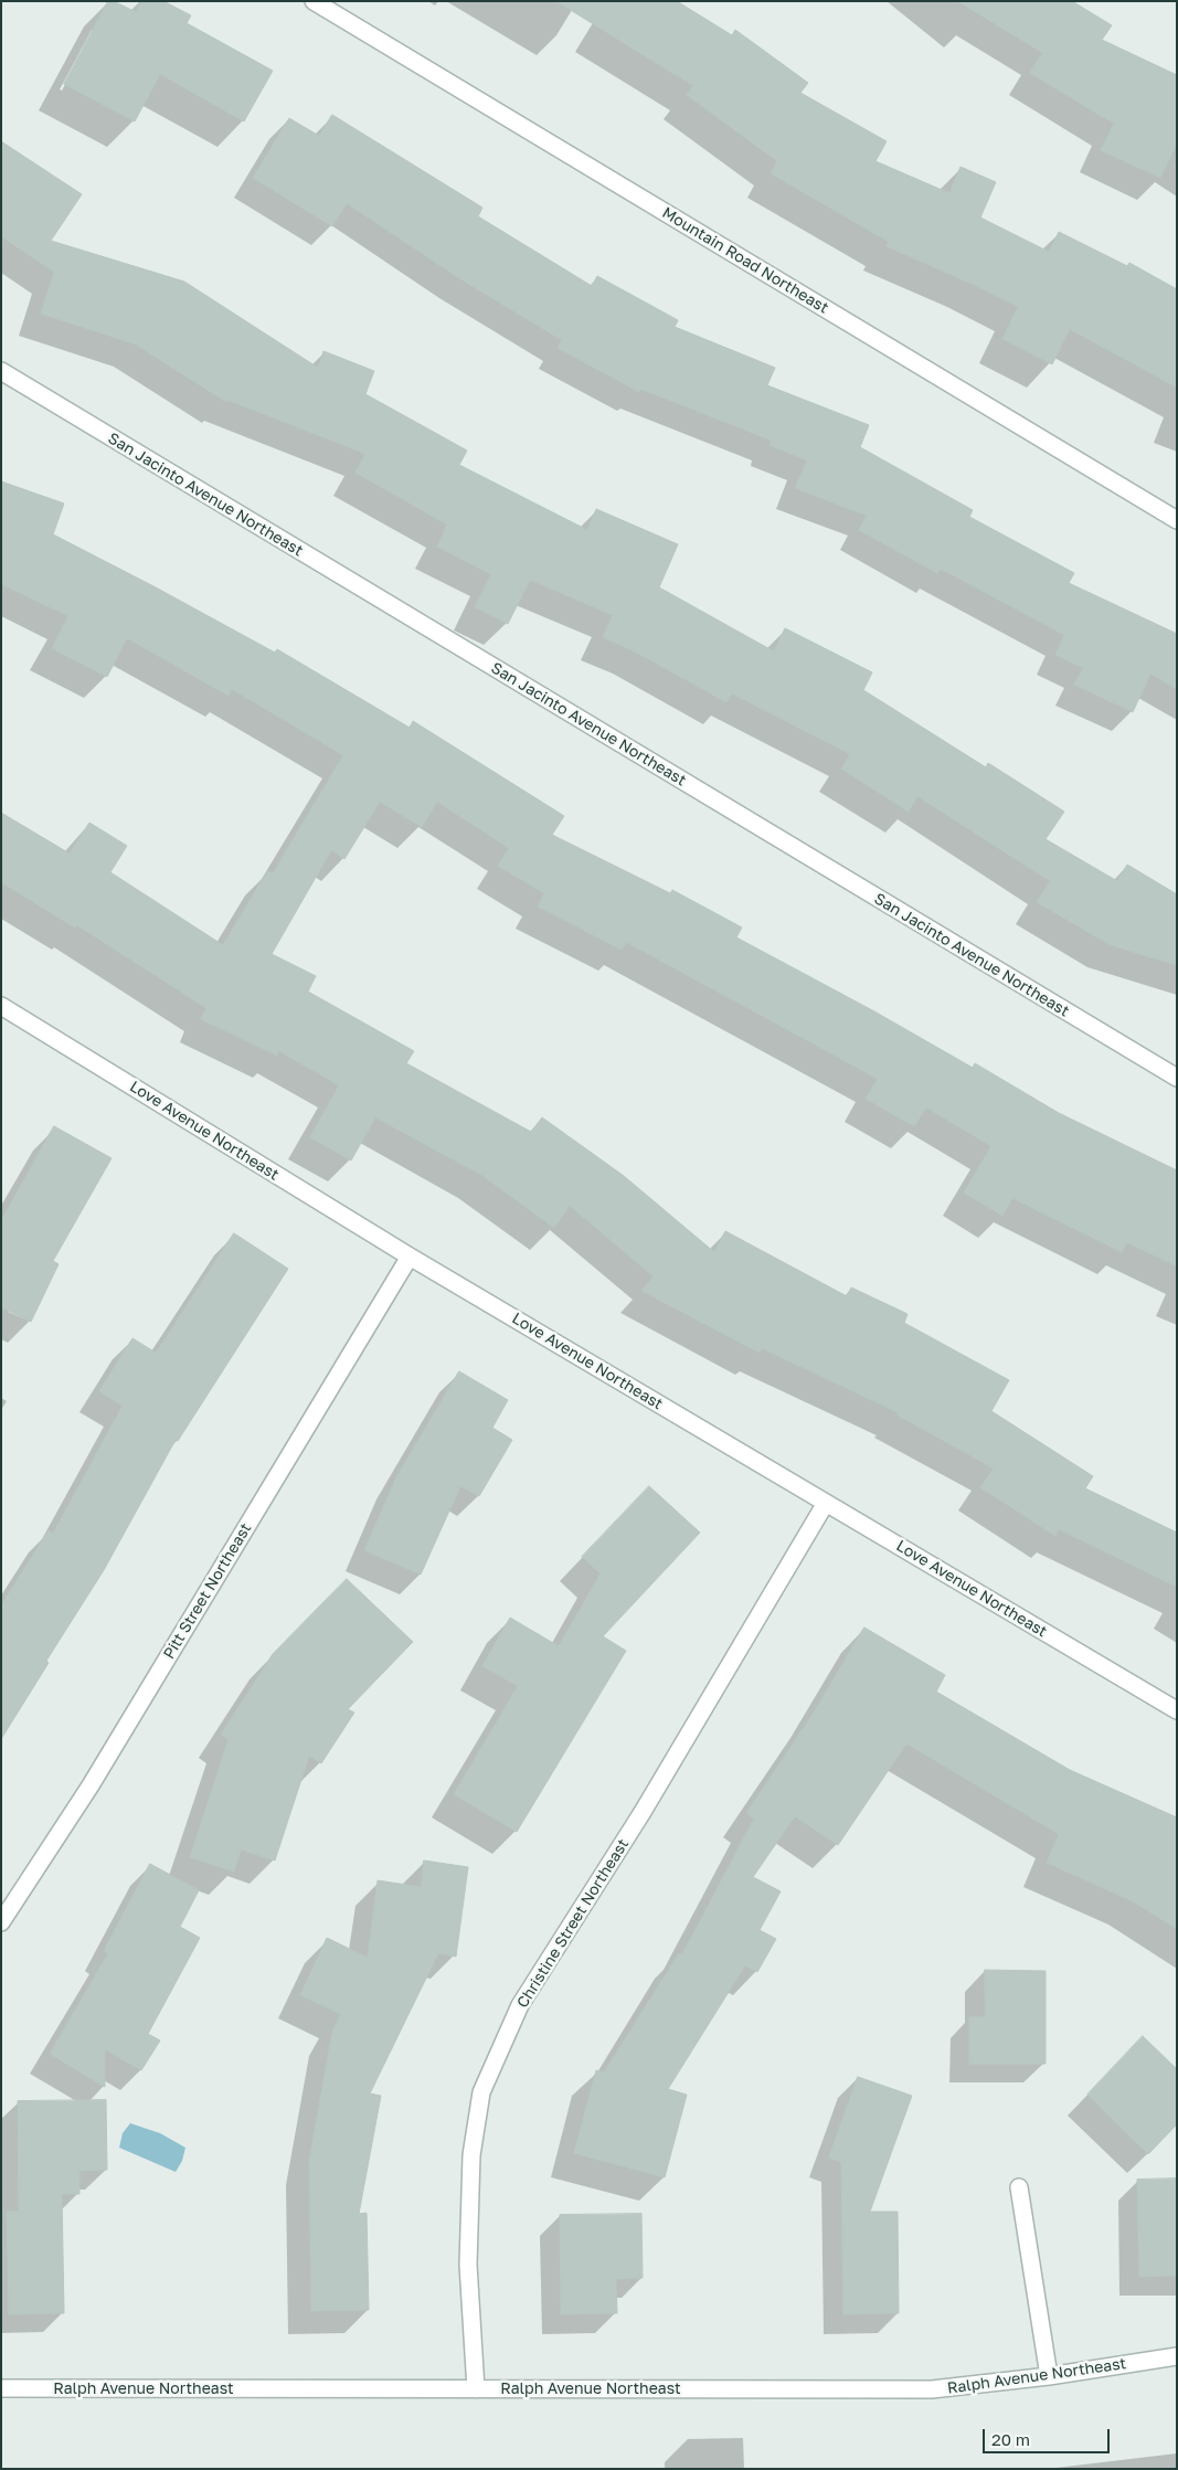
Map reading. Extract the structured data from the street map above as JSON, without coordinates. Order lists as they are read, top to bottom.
{
  "streets": {
    "street": [
      "Mountain Road Northeast",
      "San Jacinto Avenue Northeast",
      "Love Avenue Northeast",
      "Pitt Street Northeast",
      "Christine Street Northeast",
      "Ralph Avenue Northeast"
    ]
  },
  "crossings": [
    ["Love Avenue Northeast", "Pitt Street Northeast"],
    ["Love Avenue Northeast", "Christine Street Northeast"],
    ["Christine Street Northeast", "Ralph Avenue Northeast"]
  ],
  "scale_bar": "20 m"
}
